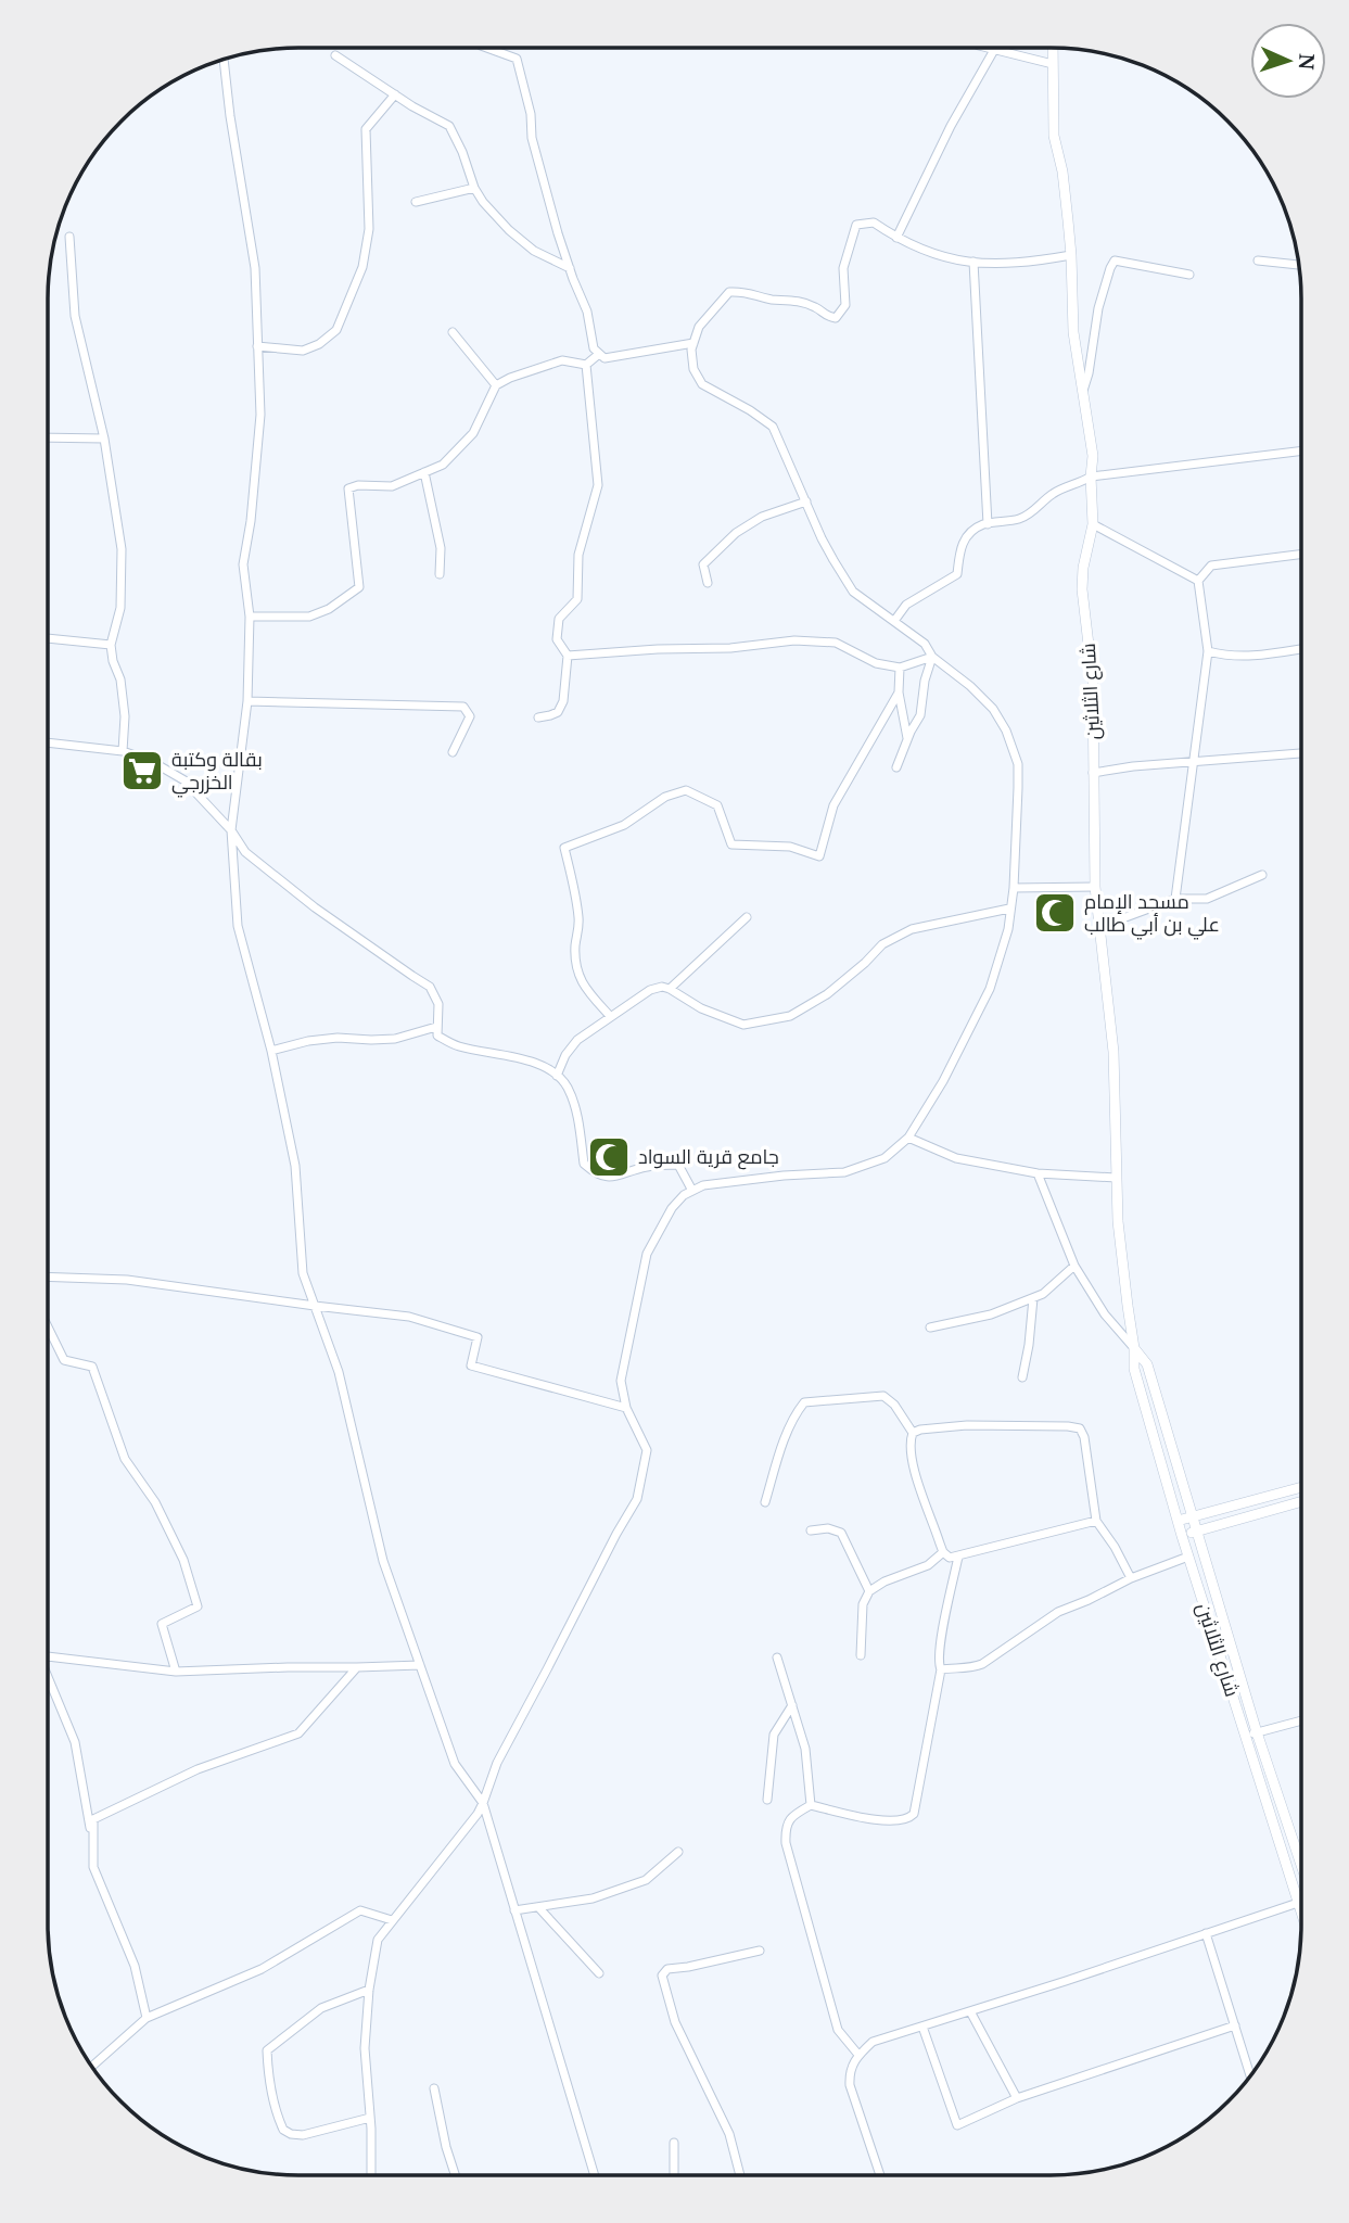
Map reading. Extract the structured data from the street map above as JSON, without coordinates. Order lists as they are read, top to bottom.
{
  "streets": {
    "street": ["شارع الثلاثين"]
  },
  "places": {
    "supermarket": ["بقالة وكتبة الخزرجي"],
    "mosque": ["مسجد الإمام علي بن أبي طالب", "جامع قرية السواد"]
  },
  "north": "right"
}
